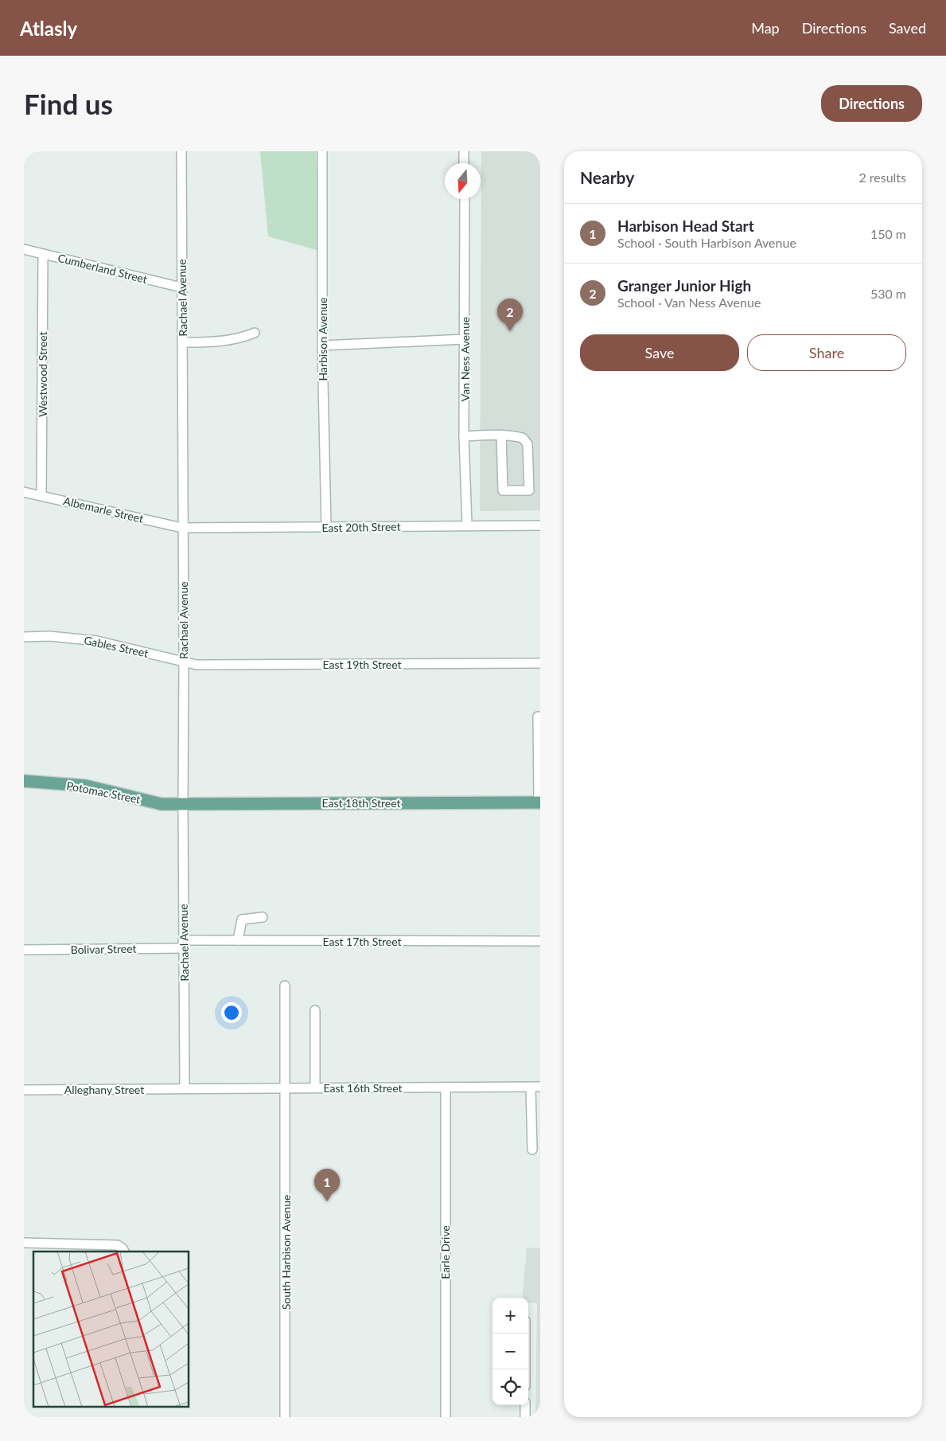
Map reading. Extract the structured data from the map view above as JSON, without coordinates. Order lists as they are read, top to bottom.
{
  "streets": {
    "main road": ["Potomac Street", "East 18th Street"],
    "street": [
      "Cumberland Street",
      "Rachael Avenue",
      "Harbison Avenue",
      "Van Ness Avenue",
      "Westwood Street",
      "Albemarle Street",
      "East 20th Street",
      "Gables Street",
      "East 19th Street",
      "East 17th Street",
      "Bolivar Street",
      "East 16th Street",
      "Alleghany Street",
      "South Harbison Avenue",
      "Earle Drive"
    ]
  },
  "crossings": [
    ["Cumberland Street", "Rachael Avenue"],
    ["Cumberland Street", "Westwood Street"],
    ["Rachael Avenue", "Albemarle Street"],
    ["Rachael Avenue", "East 20th Street"],
    ["Rachael Avenue", "Gables Street"],
    ["Rachael Avenue", "East 19th Street"],
    ["Rachael Avenue", "Potomac Street"],
    ["Rachael Avenue", "East 18th Street"],
    ["Rachael Avenue", "East 17th Street"],
    ["Rachael Avenue", "Bolivar Street"],
    ["Rachael Avenue", "East 16th Street"],
    ["Rachael Avenue", "Alleghany Street"],
    ["Harbison Avenue", "East 20th Street"],
    ["Van Ness Avenue", "East 20th Street"],
    ["Westwood Street", "Albemarle Street"],
    ["Albemarle Street", "East 20th Street"],
    ["Gables Street", "East 19th Street"],
    ["Potomac Street", "East 18th Street"],
    ["East 17th Street", "Bolivar Street"],
    ["East 16th Street", "Alleghany Street"],
    ["East 16th Street", "South Harbison Avenue"],
    ["East 16th Street", "Earle Drive"]
  ],
  "north": "bottom",
  "page": {
    "header": "Atlasly",
    "nav": ["Map", "Directions", "Saved"],
    "buttons": [
      "Directions",
      ["Save", "Share"]
    ],
    "title": "Find us",
    "heading": ["Nearby", "2 results"],
    "list": [
      {
        "mark": "1",
        "name": "Harbison Head Start",
        "note": "School · South Harbison Avenue",
        "value": "150 m"
      },
      {
        "mark": "2",
        "name": "Granger Junior High",
        "note": "School · Van Ness Avenue",
        "value": "530 m"
      }
    ],
    "pins": ["2", "1"],
    "map_buttons": ["+", "−"]
  }
}
